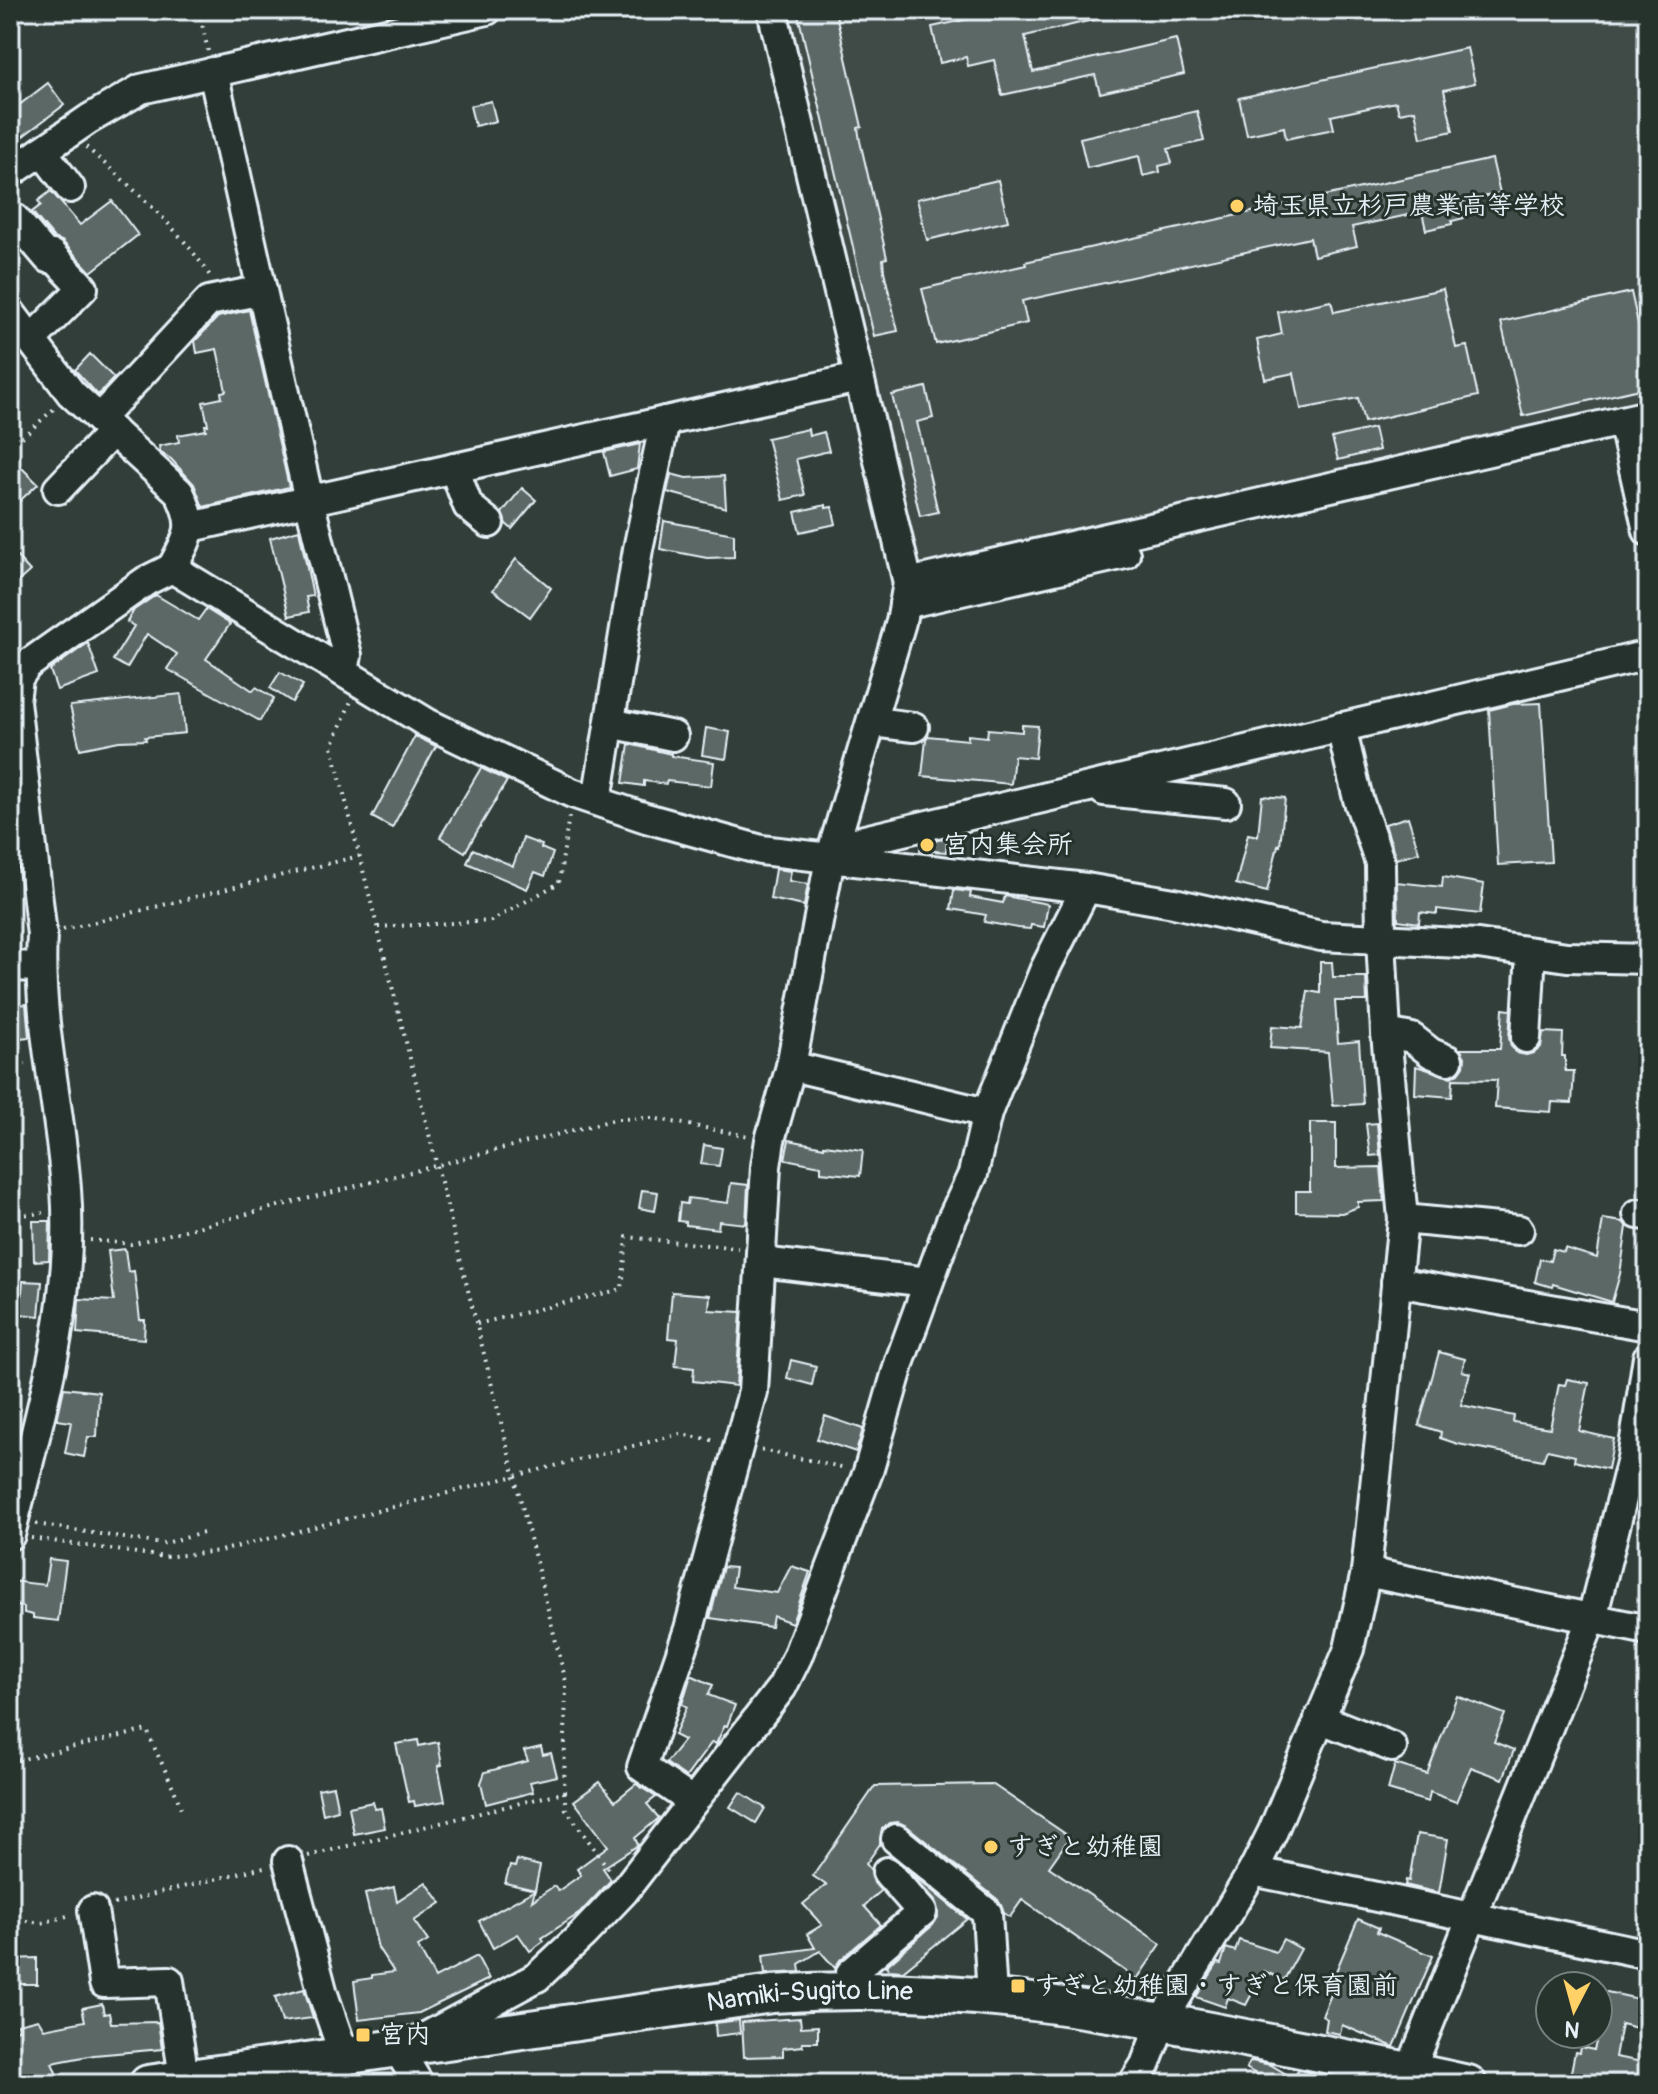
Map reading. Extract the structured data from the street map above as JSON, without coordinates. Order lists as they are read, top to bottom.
{
  "streets": {
    "main road": ["Namiki-Sugito Line"]
  },
  "places": {
    "other": ["埼玉県立杉戸農業高等学校", "宮内集会所", "すぎと幼稚園"],
    "transit": ["すぎと幼稚園・すぎと保育園前", "宮内"]
  },
  "north": "bottom"
}
